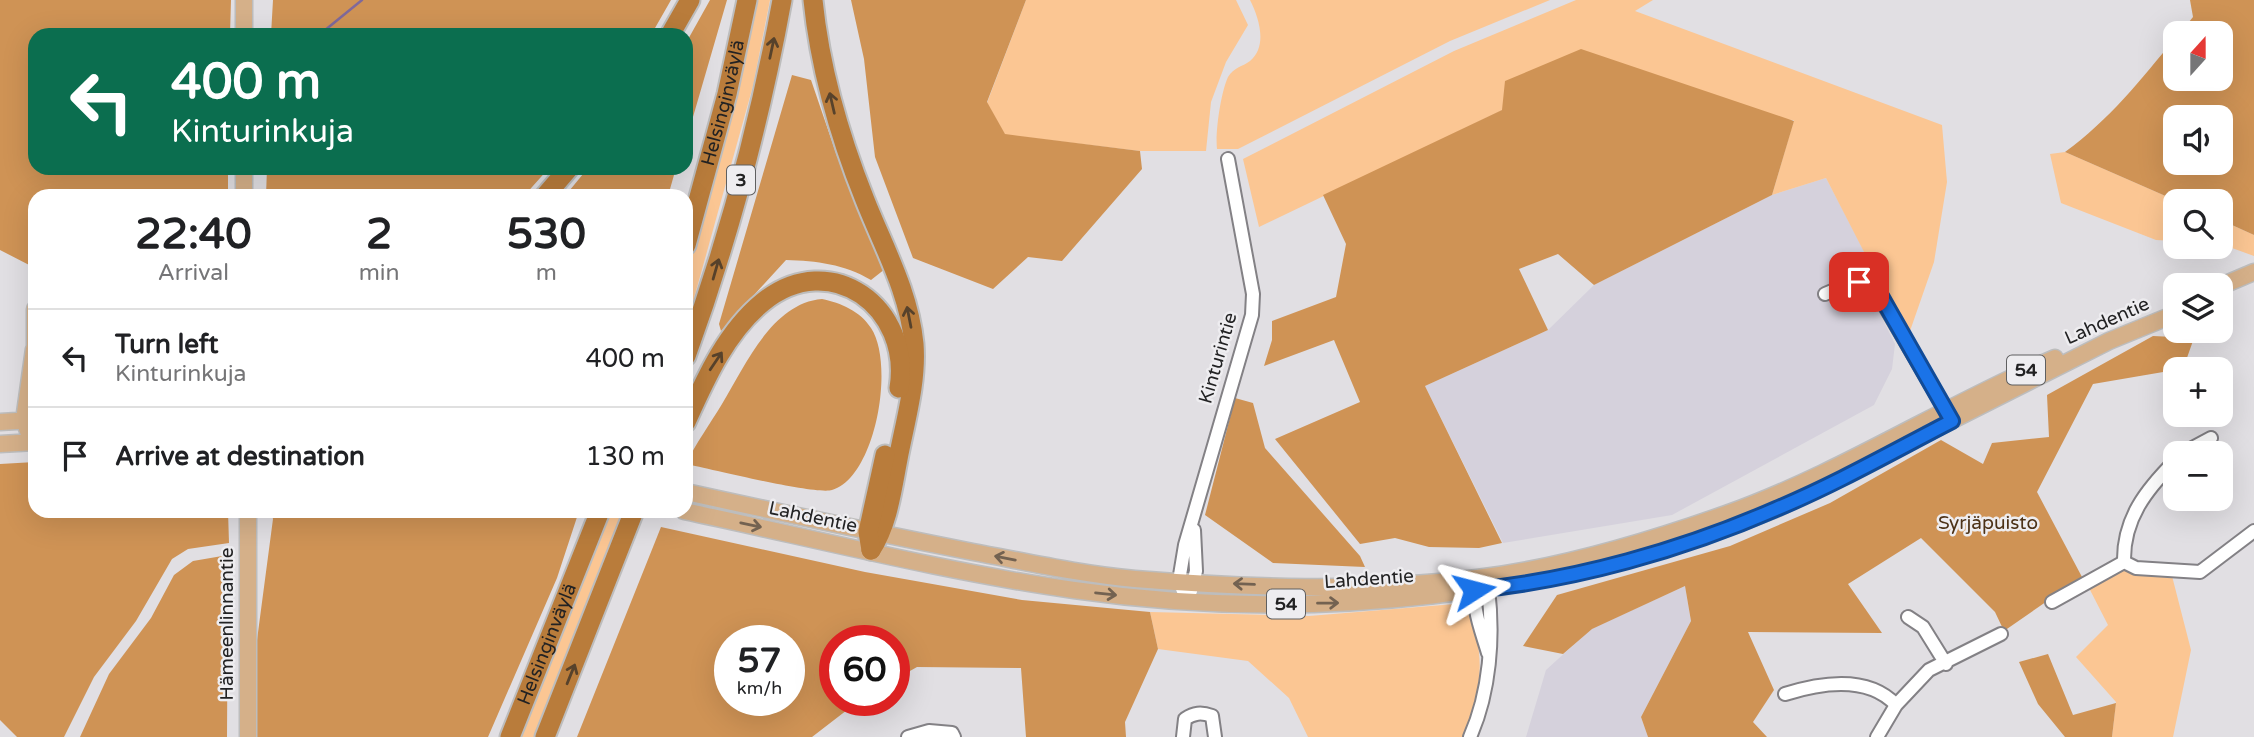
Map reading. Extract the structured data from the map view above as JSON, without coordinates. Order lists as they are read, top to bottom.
{
  "streets": {
    "highway": ["Helsinginväylä", "3"],
    "main road": ["Lahdentie", "54", "Hämeenlinnantie"],
    "street": ["Kinturintie"]
  },
  "crossings": [
    ["Lahdentie", "Kinturintie"]
  ],
  "parks": ["Syrjäpuisto"],
  "north": "top",
  "page": {
    "map_buttons": ["+", "−"],
    "turn": ["400 m", "Kinturinkuja"],
    "eta": [
      "22:40",
      "Arrival",
      "2",
      "min",
      "530",
      "m"
    ],
    "list": [
      {
        "name": "Turn left",
        "note": "Kinturinkuja",
        "value": "400 m"
      },
      {
        "name": "Arrive at destination",
        "value": "130 m"
      }
    ],
    "speed": "57 km/h",
    "limit": "60"
  }
}
